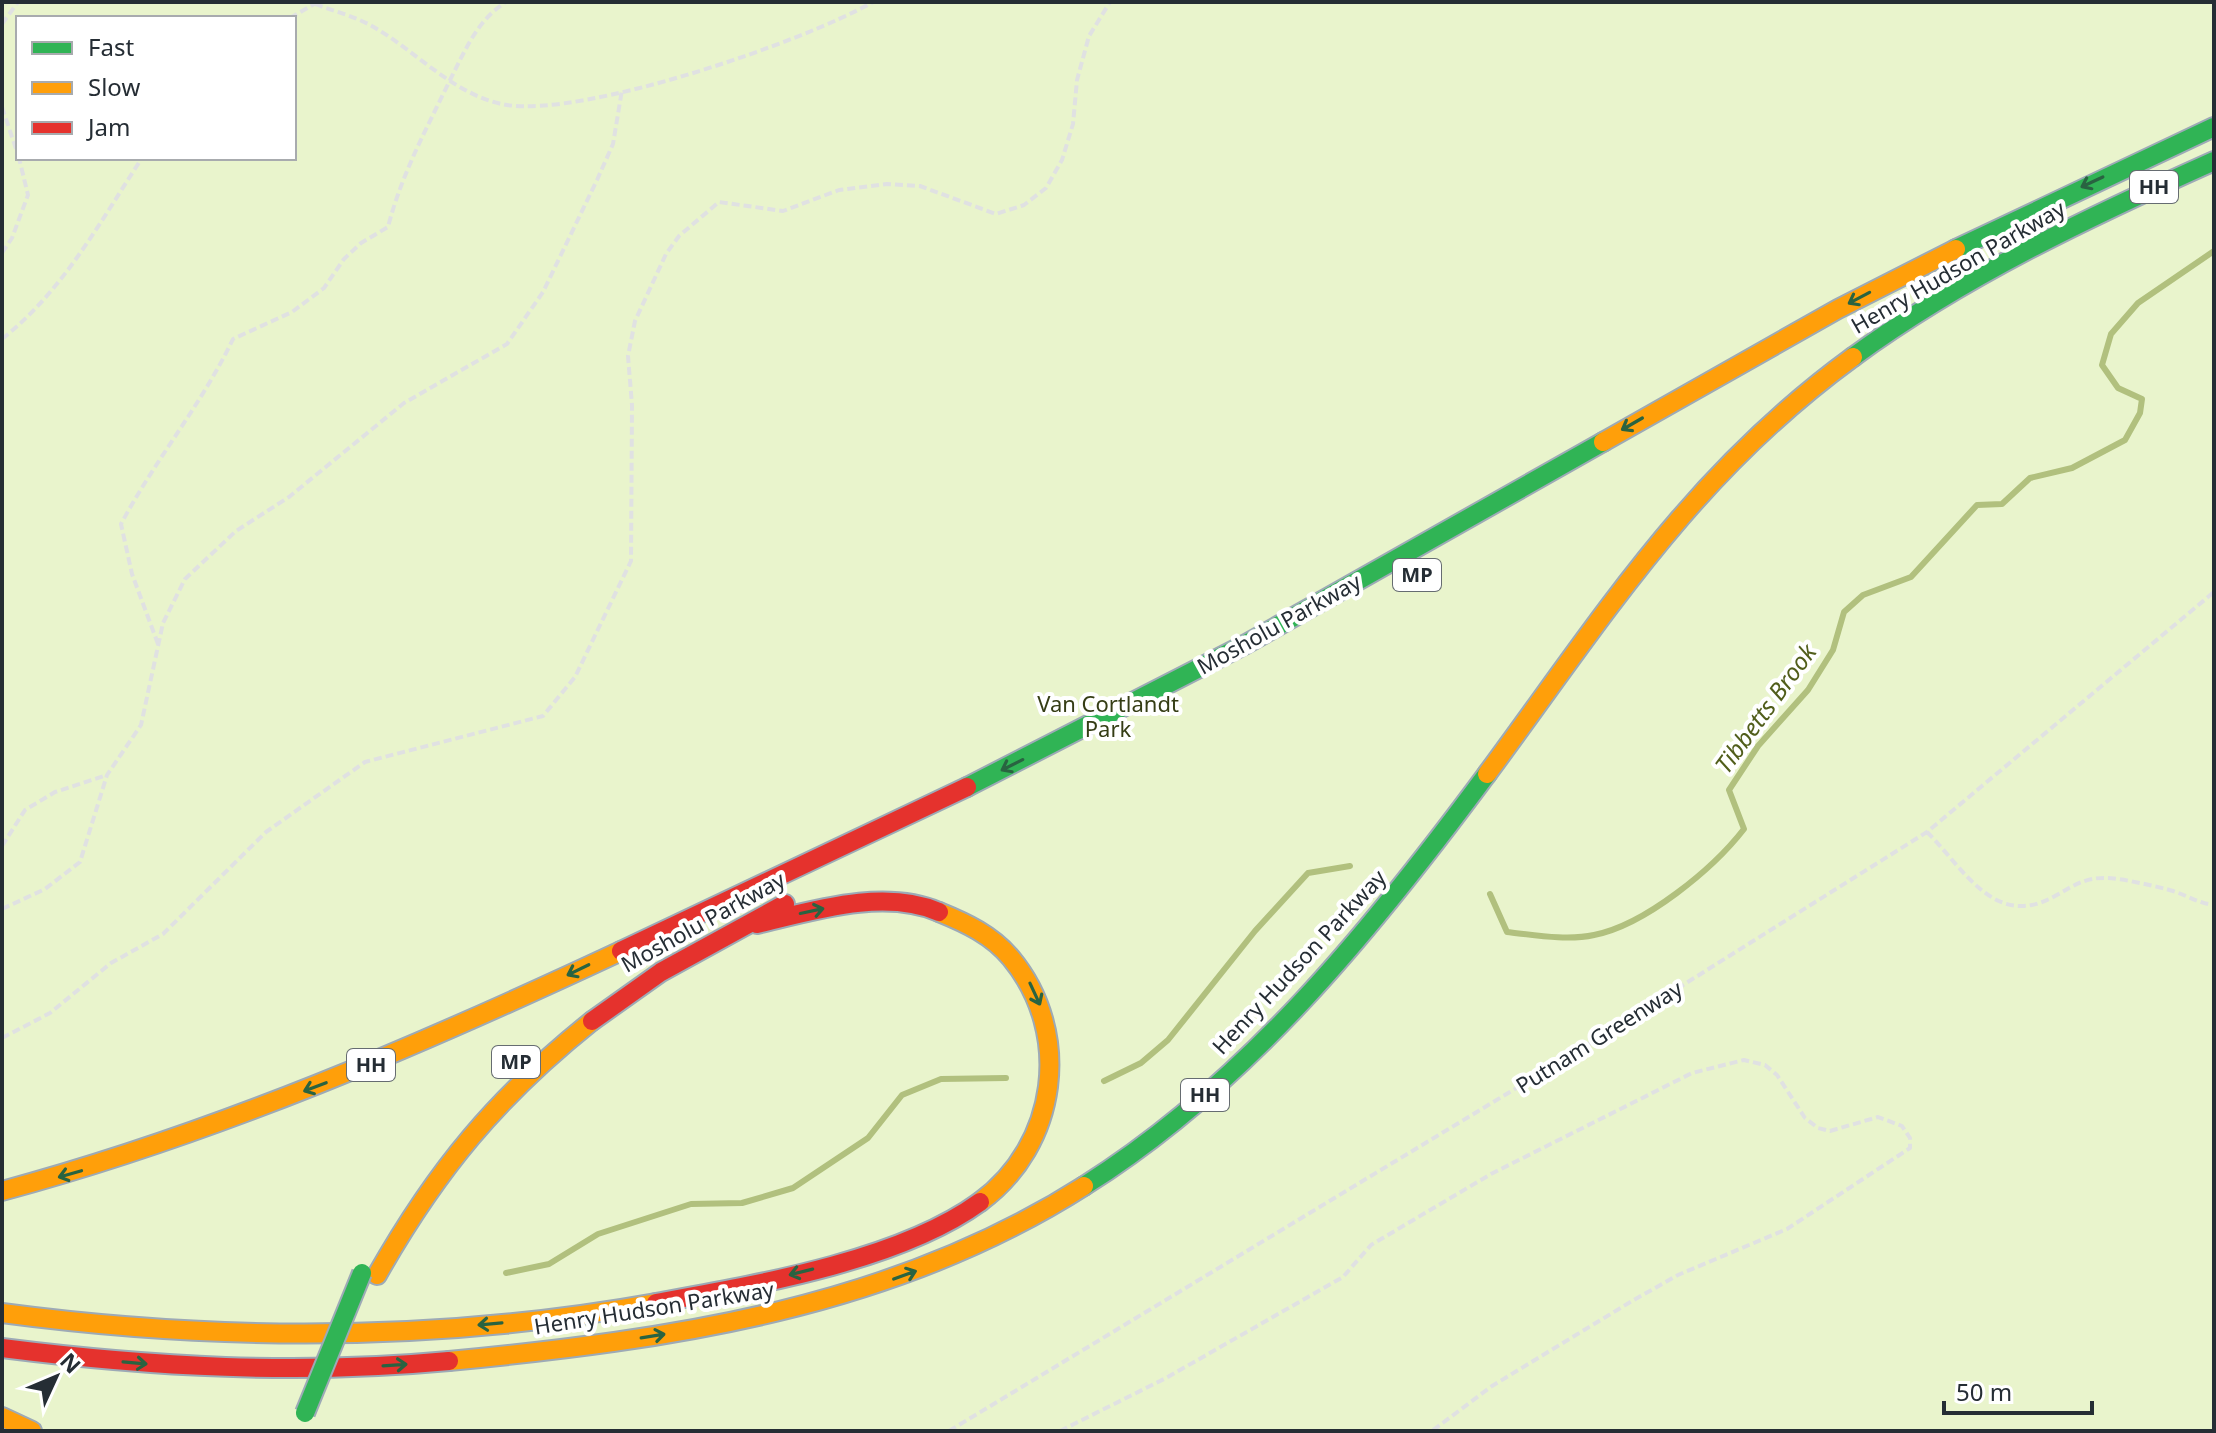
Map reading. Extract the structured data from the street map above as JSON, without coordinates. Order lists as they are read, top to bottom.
{
  "streets": {
    "highway": [
      "HH",
      "Henry Hudson Parkway",
      "MP",
      "Mosholu Parkway"
    ],
    "path": ["Putnam Greenway"]
  },
  "crossings": [
    ["Henry Hudson Parkway", "Mosholu Parkway"]
  ],
  "water": ["Tibbetts Brook"],
  "parks": ["Van Cortlandt Park"],
  "legend": ["Fast", "Slow", "Jam"],
  "scale_bar": "50 m",
  "north": "top right"
}
